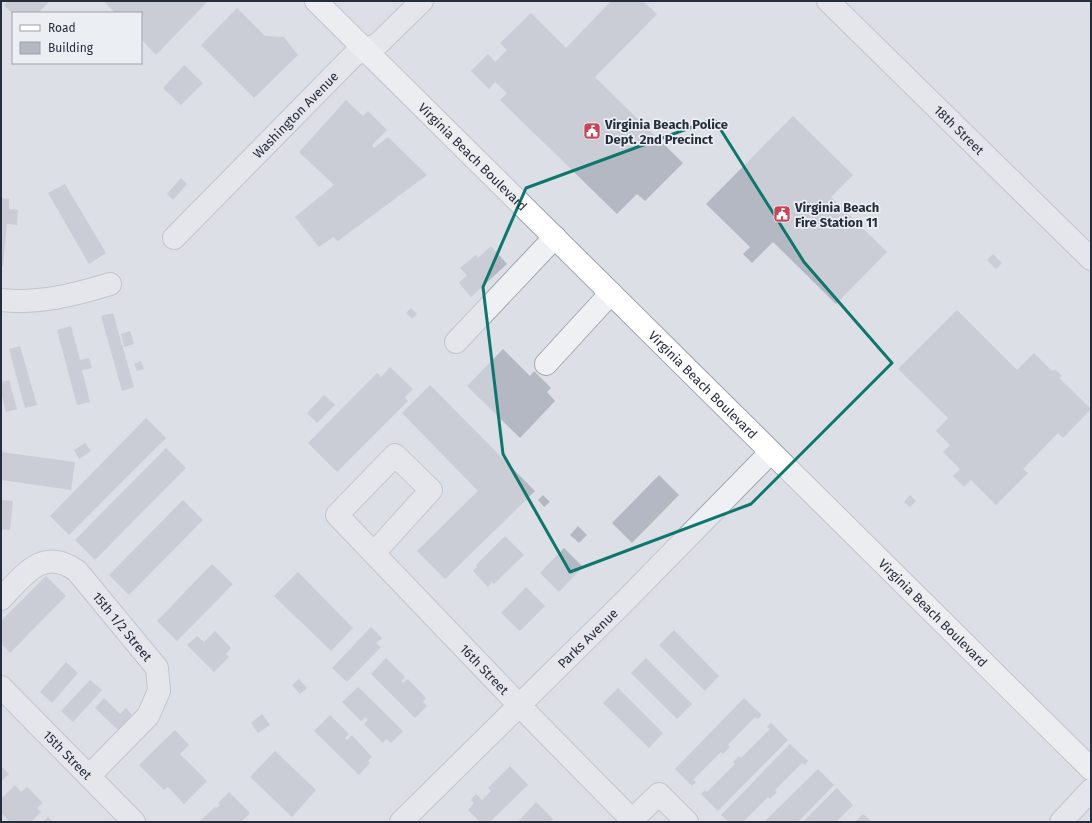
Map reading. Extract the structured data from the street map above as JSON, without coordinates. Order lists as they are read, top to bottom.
{
  "streets": {
    "main road": ["Virginia Beach Boulevard"],
    "street": [
      "Washington Avenue",
      "18th Street",
      "15th 1/2 Street",
      "Parks Avenue",
      "16th Street",
      "15th Street"
    ]
  },
  "crossings": [
    ["Washington Avenue", "Virginia Beach Boulevard"],
    ["Virginia Beach Boulevard", "Parks Avenue"],
    ["15th 1/2 Street", "15th Street"],
    ["Parks Avenue", "16th Street"]
  ],
  "places": {
    "public building": ["Virginia Beach Police Dept. 2nd Precinct", "Virginia Beach Fire Station 11"]
  },
  "legend": ["Road", "Building"]
}
